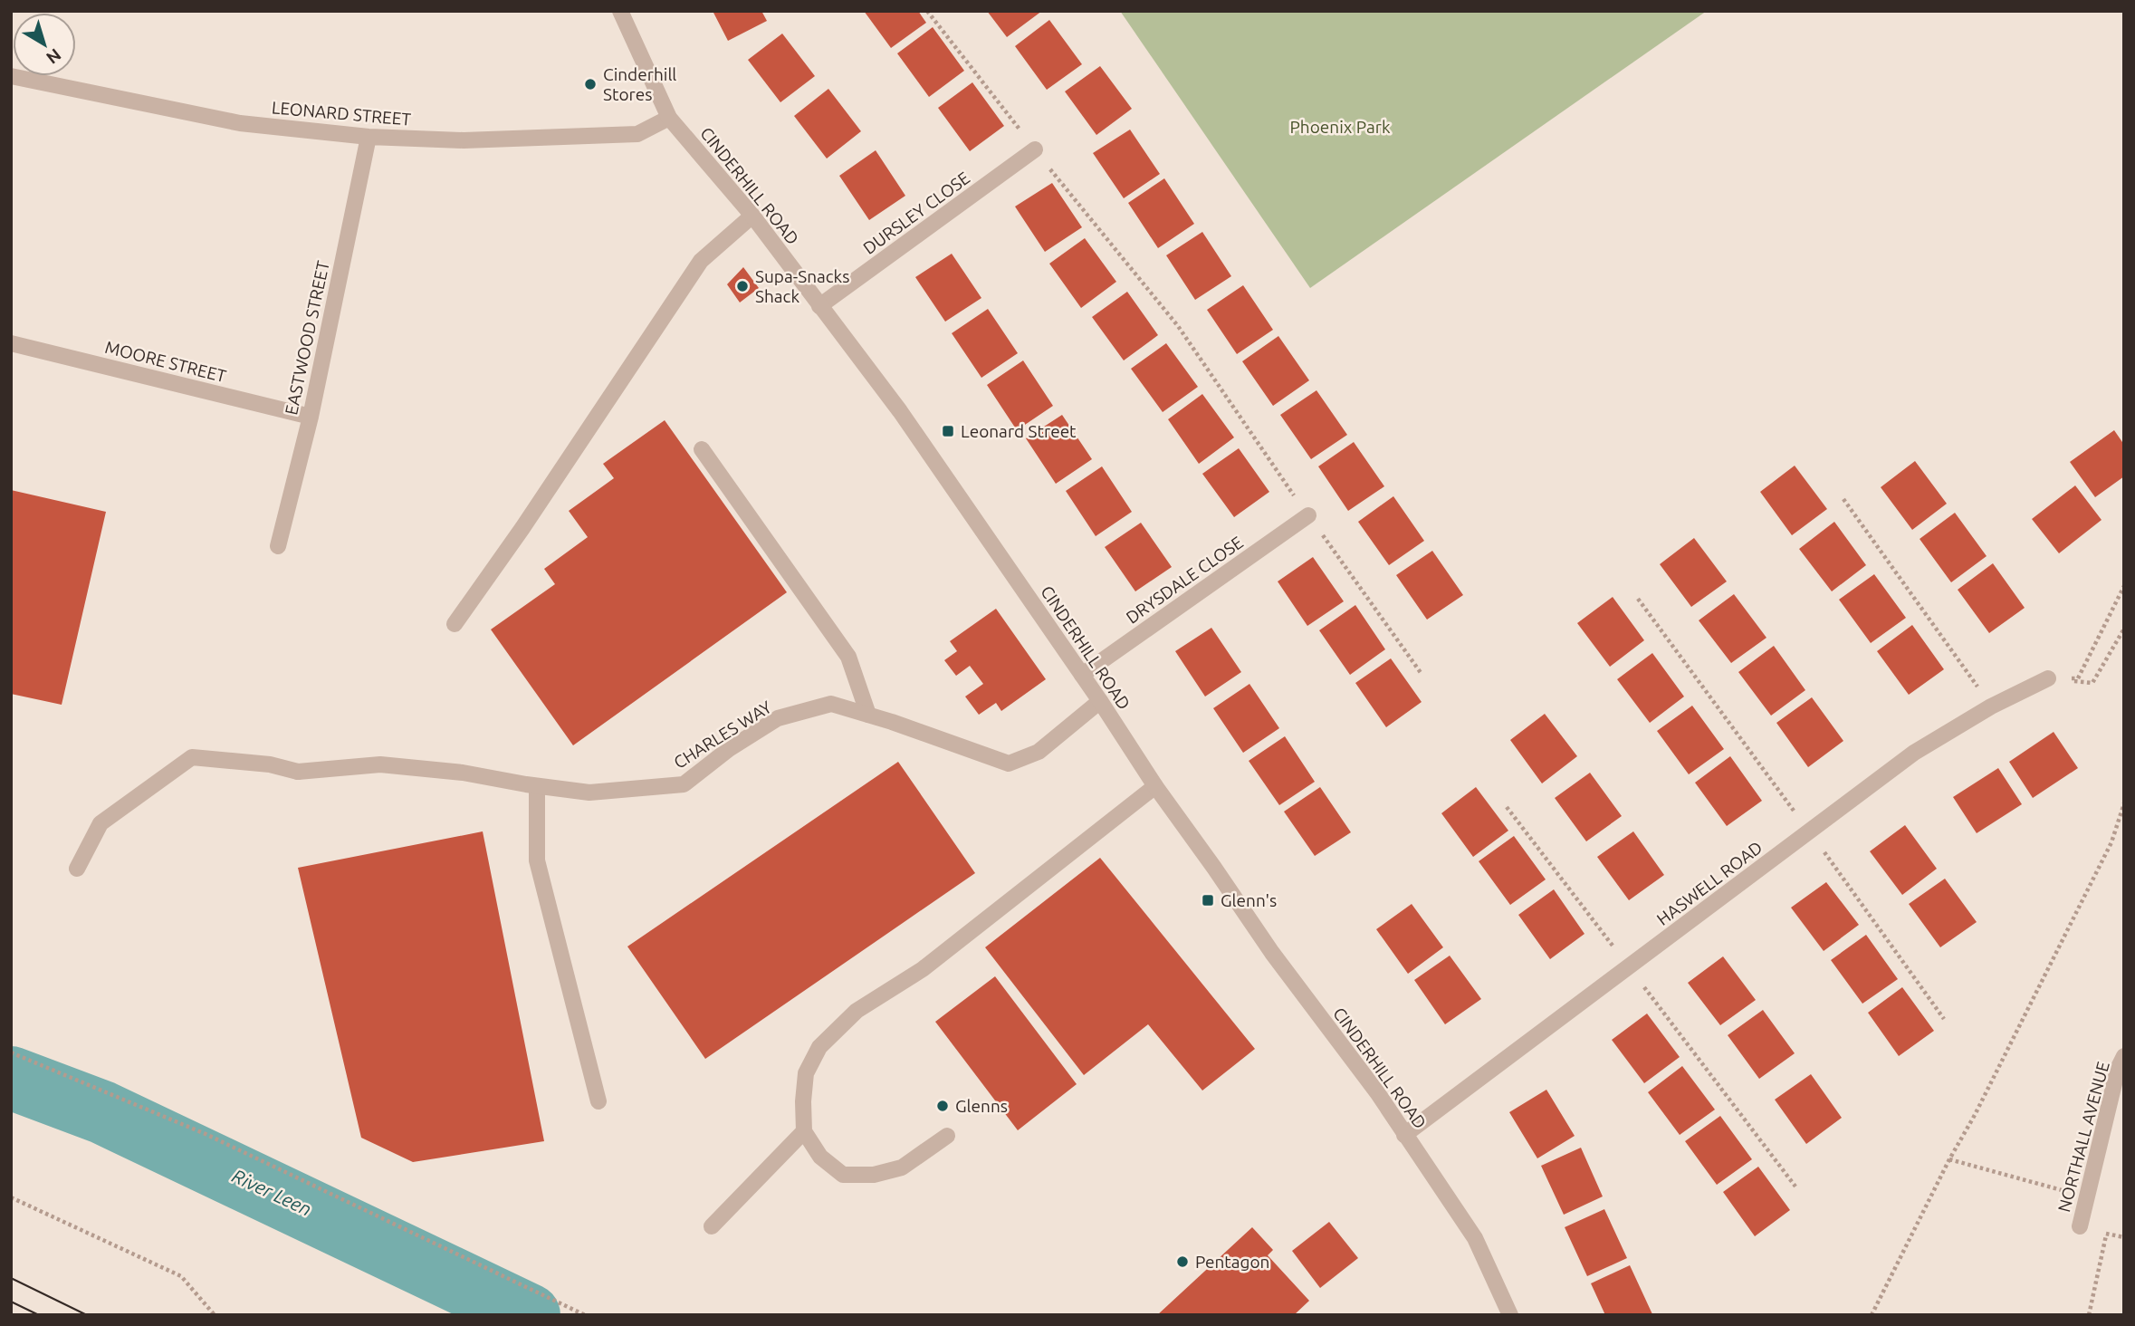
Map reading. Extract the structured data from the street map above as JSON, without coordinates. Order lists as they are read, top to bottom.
{
  "streets": {
    "street": [
      "LEONARD STREET",
      "CINDERHILL ROAD",
      "DURSLEY CLOSE",
      "EASTWOOD STREET",
      "MOORE STREET",
      "DRYSDALE CLOSE",
      "CHARLES WAY",
      "HASWELL ROAD",
      "NORTHALL AVENUE"
    ]
  },
  "crossings": [
    ["LEONARD STREET", "CINDERHILL ROAD"],
    ["LEONARD STREET", "EASTWOOD STREET"],
    ["CINDERHILL ROAD", "DURSLEY CLOSE"],
    ["CINDERHILL ROAD", "DRYSDALE CLOSE"],
    ["CINDERHILL ROAD", "CHARLES WAY"],
    ["CINDERHILL ROAD", "HASWELL ROAD"],
    ["EASTWOOD STREET", "MOORE STREET"]
  ],
  "water": ["River Leen"],
  "parks": ["Phoenix Park"],
  "places": {
    "other": [
      "Cinderhill Stores",
      "Supa-Snacks Shack",
      "Glenns",
      "Pentagon"
    ],
    "transit": ["Leonard Street", "Glenn's"]
  },
  "north": "bottom right"
}
